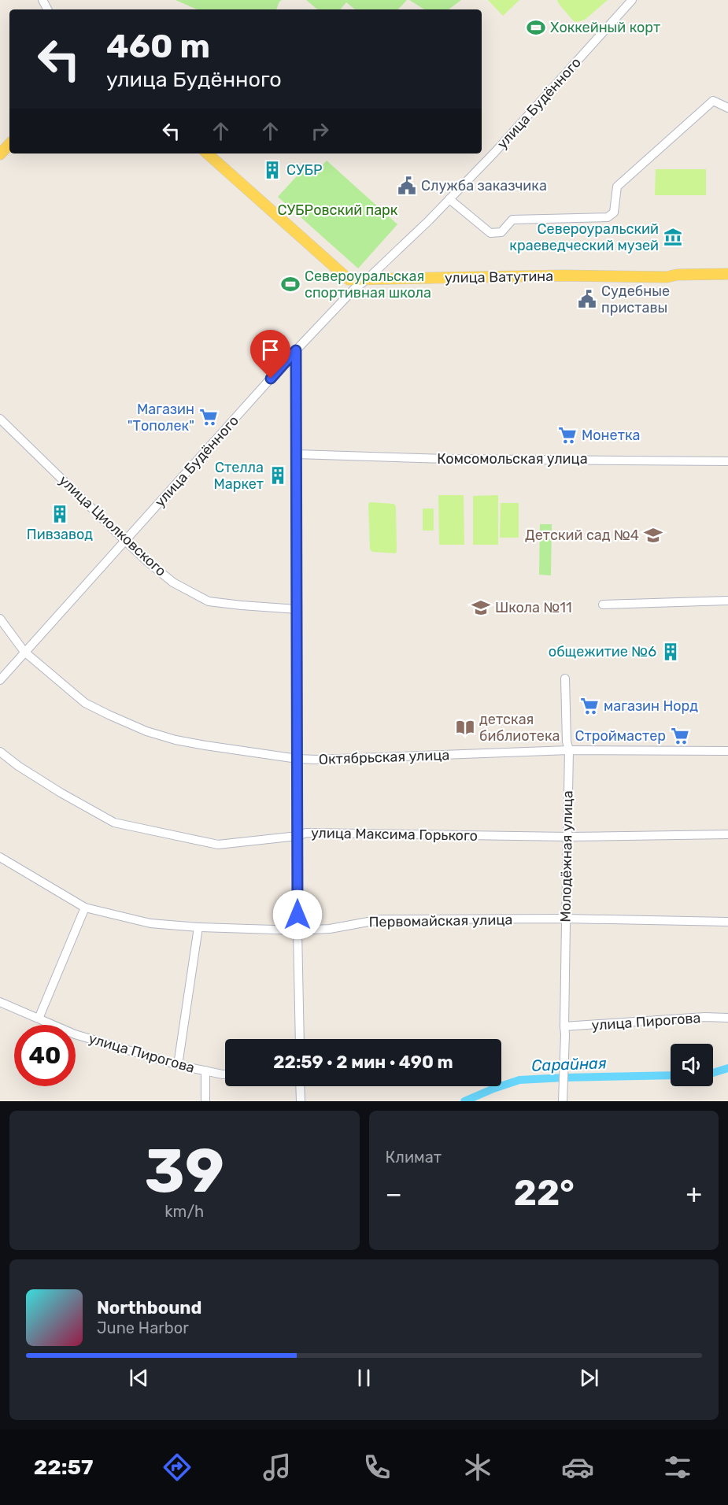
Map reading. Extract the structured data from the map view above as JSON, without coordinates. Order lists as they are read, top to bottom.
{
  "streets": {
    "main road": ["улица Ватутина"],
    "street": [
      "улица Будённого",
      "Комсомольская улица",
      "улица Циолковского",
      "Октябрьская улица",
      "улица Максима Горького",
      "Молодёжная улица",
      "Первомайская улица",
      "улица Пирогова"
    ]
  },
  "crossings": [
    ["улица Будённого", "улица Ватутина"],
    ["улица Будённого", "улица Циолковского"],
    ["улица Будённого", "Октябрьская улица"],
    ["Октябрьская улица", "Молодёжная улица"],
    ["улица Максима Горького", "Молодёжная улица"],
    ["Молодёжная улица", "Первомайская улица"],
    ["Молодёжная улица", "улица Пирогова"]
  ],
  "water": ["Сарайная"],
  "parks": ["СУБРовский парк"],
  "places": {
    "sports": ["Хоккейный корт", "Североуральская спортивная школа"],
    "building": [
      "СУБР",
      "Стелла Маркет",
      "Пивзавод",
      "общежитие №6"
    ],
    "public building": ["Служба заказчика", "Судебные приставы"],
    "museum": ["Североуральский краеведческий музей"],
    "supermarket": [
      "Магазин \"Тополек\"",
      "Монетка",
      "магазин Норд",
      "Строймастер"
    ],
    "school or university": ["Детский сад №4", "Школа №11"],
    "library": ["детская библиотека"]
  },
  "page": {
    "turn": ["460 m", "улица Будённого"],
    "limit": "40",
    "trip": "22:59 · 2 мин · 490 m",
    "tile": [
      ["39", "km/h"],
      "Климат"
    ],
    "heat": ["−", "22°", "+"],
    "song": ["Northbound", "June Harbor"],
    "tabs": "22:57"
  }
}
